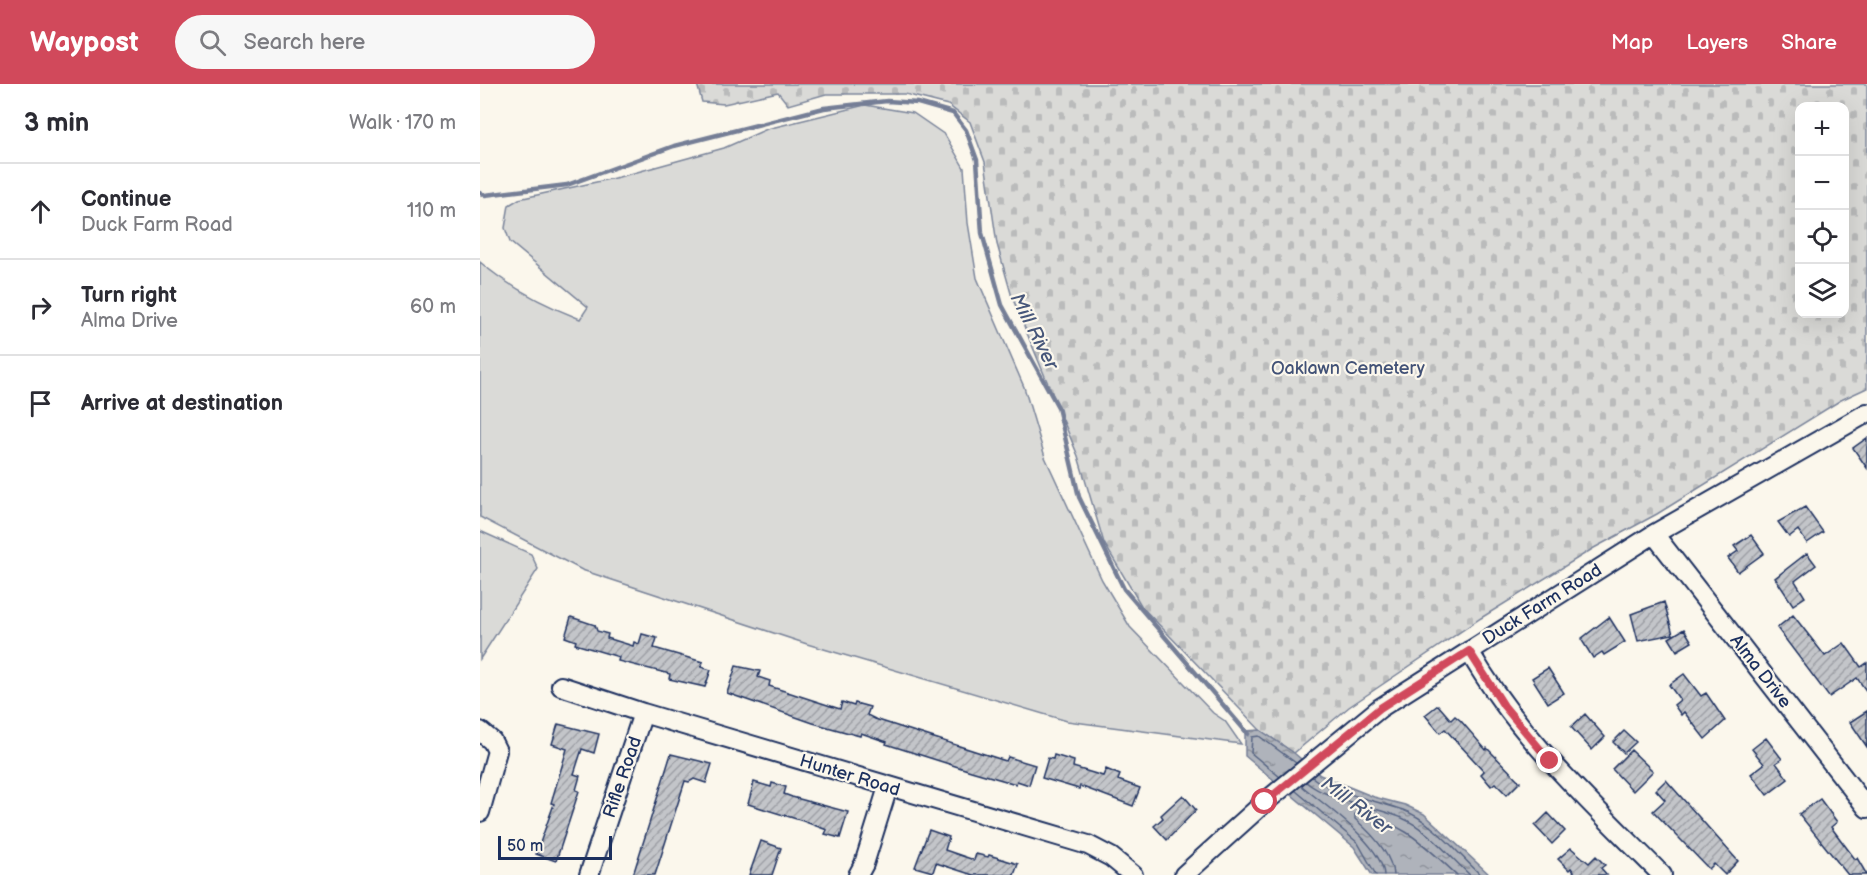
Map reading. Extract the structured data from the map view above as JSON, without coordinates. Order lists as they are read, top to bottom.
{
  "streets": {
    "street": [
      "Duck Farm Road",
      "Alma Drive",
      "Hunter Road",
      "Rifle Road"
    ]
  },
  "crossings": [
    ["Duck Farm Road", "Alma Drive"],
    ["Hunter Road", "Rifle Road"]
  ],
  "water": ["Mill River"],
  "parks": ["Oaklawn Cemetery"],
  "scale_bar": "50 m",
  "page": {
    "header": "Waypost",
    "search": "Search here",
    "nav": ["Map", "Layers", "Share"],
    "heading": ["3 min", "Walk · 170 m"],
    "map_buttons": ["+", "−"],
    "list": [
      ["Continue", "Duck Farm Road", "110 m"],
      ["Turn right", "Alma Drive", "60 m"],
      "Arrive at destination"
    ],
    "scale": "50 m"
  }
}
